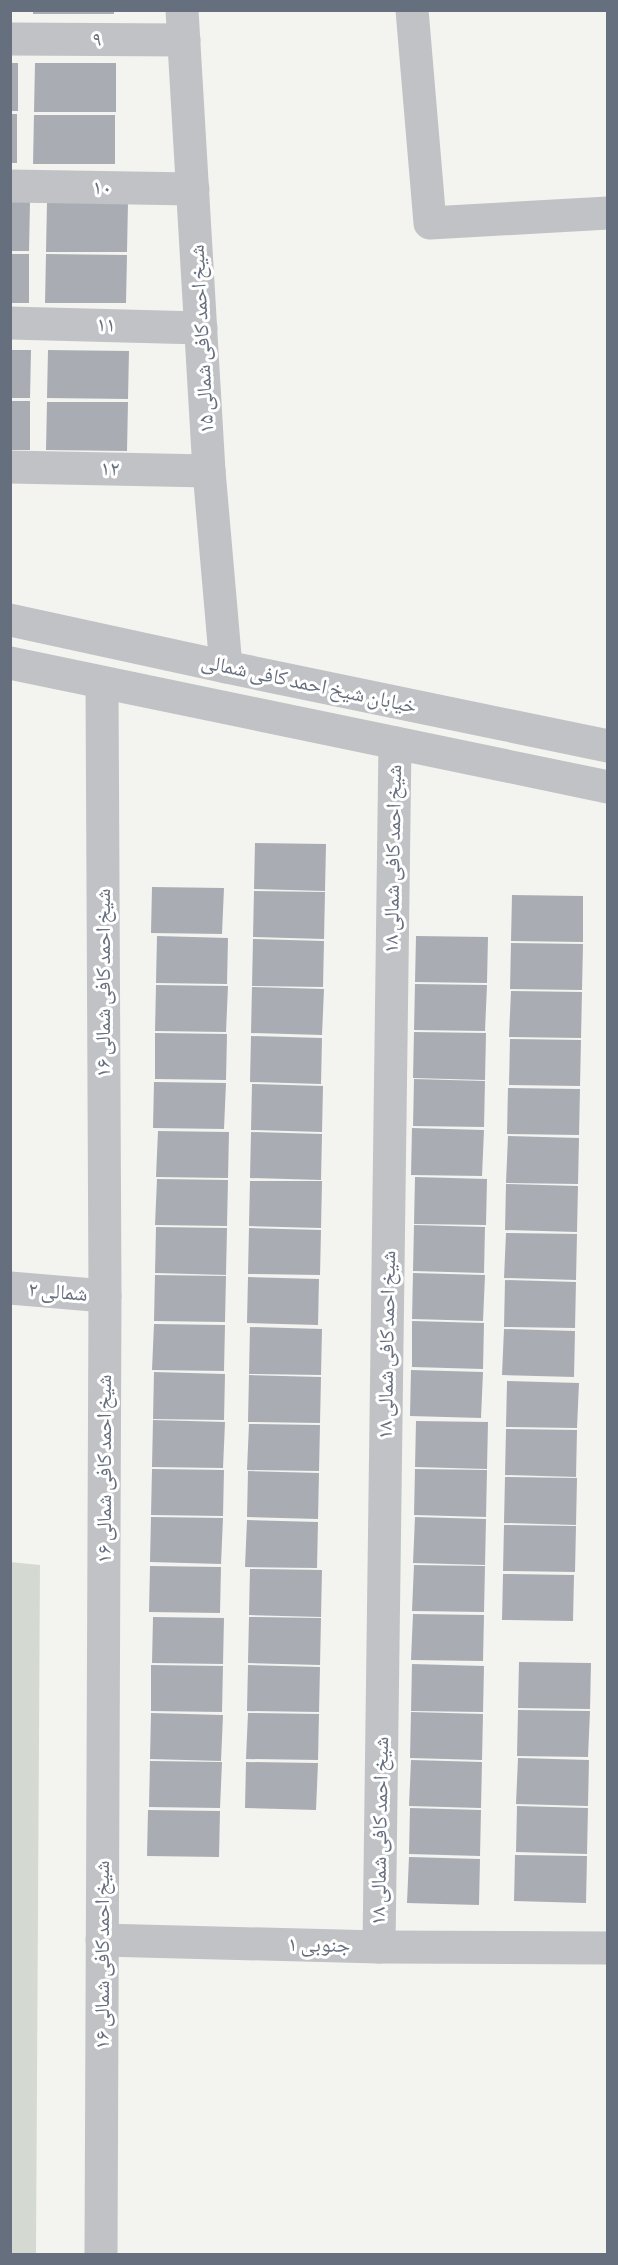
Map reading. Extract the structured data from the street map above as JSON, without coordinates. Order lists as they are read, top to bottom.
{
  "streets": {
    "street": [
      "۹",
      "۱۰",
      "۱۱",
      "شیخ احمد کافی شمالی ۱۵",
      "۱۲",
      "خیابان شیخ احمد کافی شمالی",
      "شیخ احمد کافی شمالی ۱۸",
      "شیخ احمد کافی شمالی ۱۶",
      "۲ شمالی",
      "جنوبی ۱"
    ]
  },
  "crossings": [
    ["۹", "شیخ احمد کافی شمالی ۱۵"],
    ["۱۰", "شیخ احمد کافی شمالی ۱۵"],
    ["۱۱", "شیخ احمد کافی شمالی ۱۵"],
    ["شیخ احمد کافی شمالی ۱۵", "۱۲"],
    ["شیخ احمد کافی شمالی ۱۵", "خیابان شیخ احمد کافی شمالی"],
    ["خیابان شیخ احمد کافی شمالی", "شیخ احمد کافی شمالی ۱۸"],
    ["خیابان شیخ احمد کافی شمالی", "شیخ احمد کافی شمالی ۱۶"],
    ["شیخ احمد کافی شمالی ۱۸", "جنوبی ۱"],
    ["شیخ احمد کافی شمالی ۱۶", "۲ شمالی"],
    ["شیخ احمد کافی شمالی ۱۶", "جنوبی ۱"]
  ]
}
